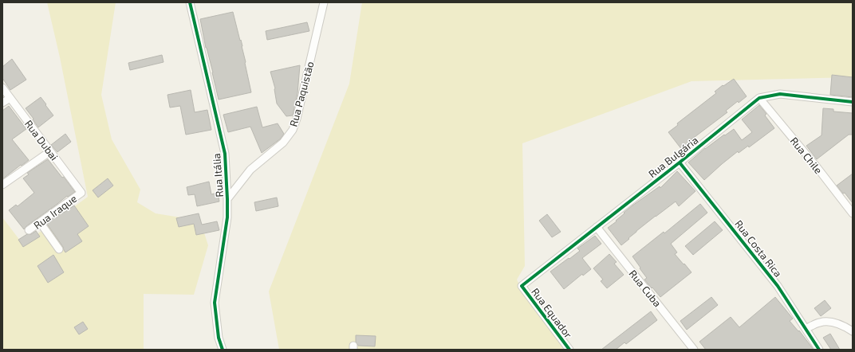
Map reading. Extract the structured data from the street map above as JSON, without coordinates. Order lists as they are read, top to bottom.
{
  "streets": {
    "street": [
      "Rua Paquistão",
      "Rua Dubai",
      "Rua Chile",
      "Rua Bulgária",
      "Rua Itália",
      "Rua Iraque",
      "Rua Costa Rica",
      "Rua Cuba",
      "Rua Equador"
    ]
  },
  "crossings": [
    ["Rua Paquistão", "Rua Itália"],
    ["Rua Dubai", "Rua Iraque"],
    ["Rua Chile", "Rua Bulgária"],
    ["Rua Bulgária", "Rua Costa Rica"],
    ["Rua Bulgária", "Rua Cuba"],
    ["Rua Bulgária", "Rua Equador"]
  ]
}
